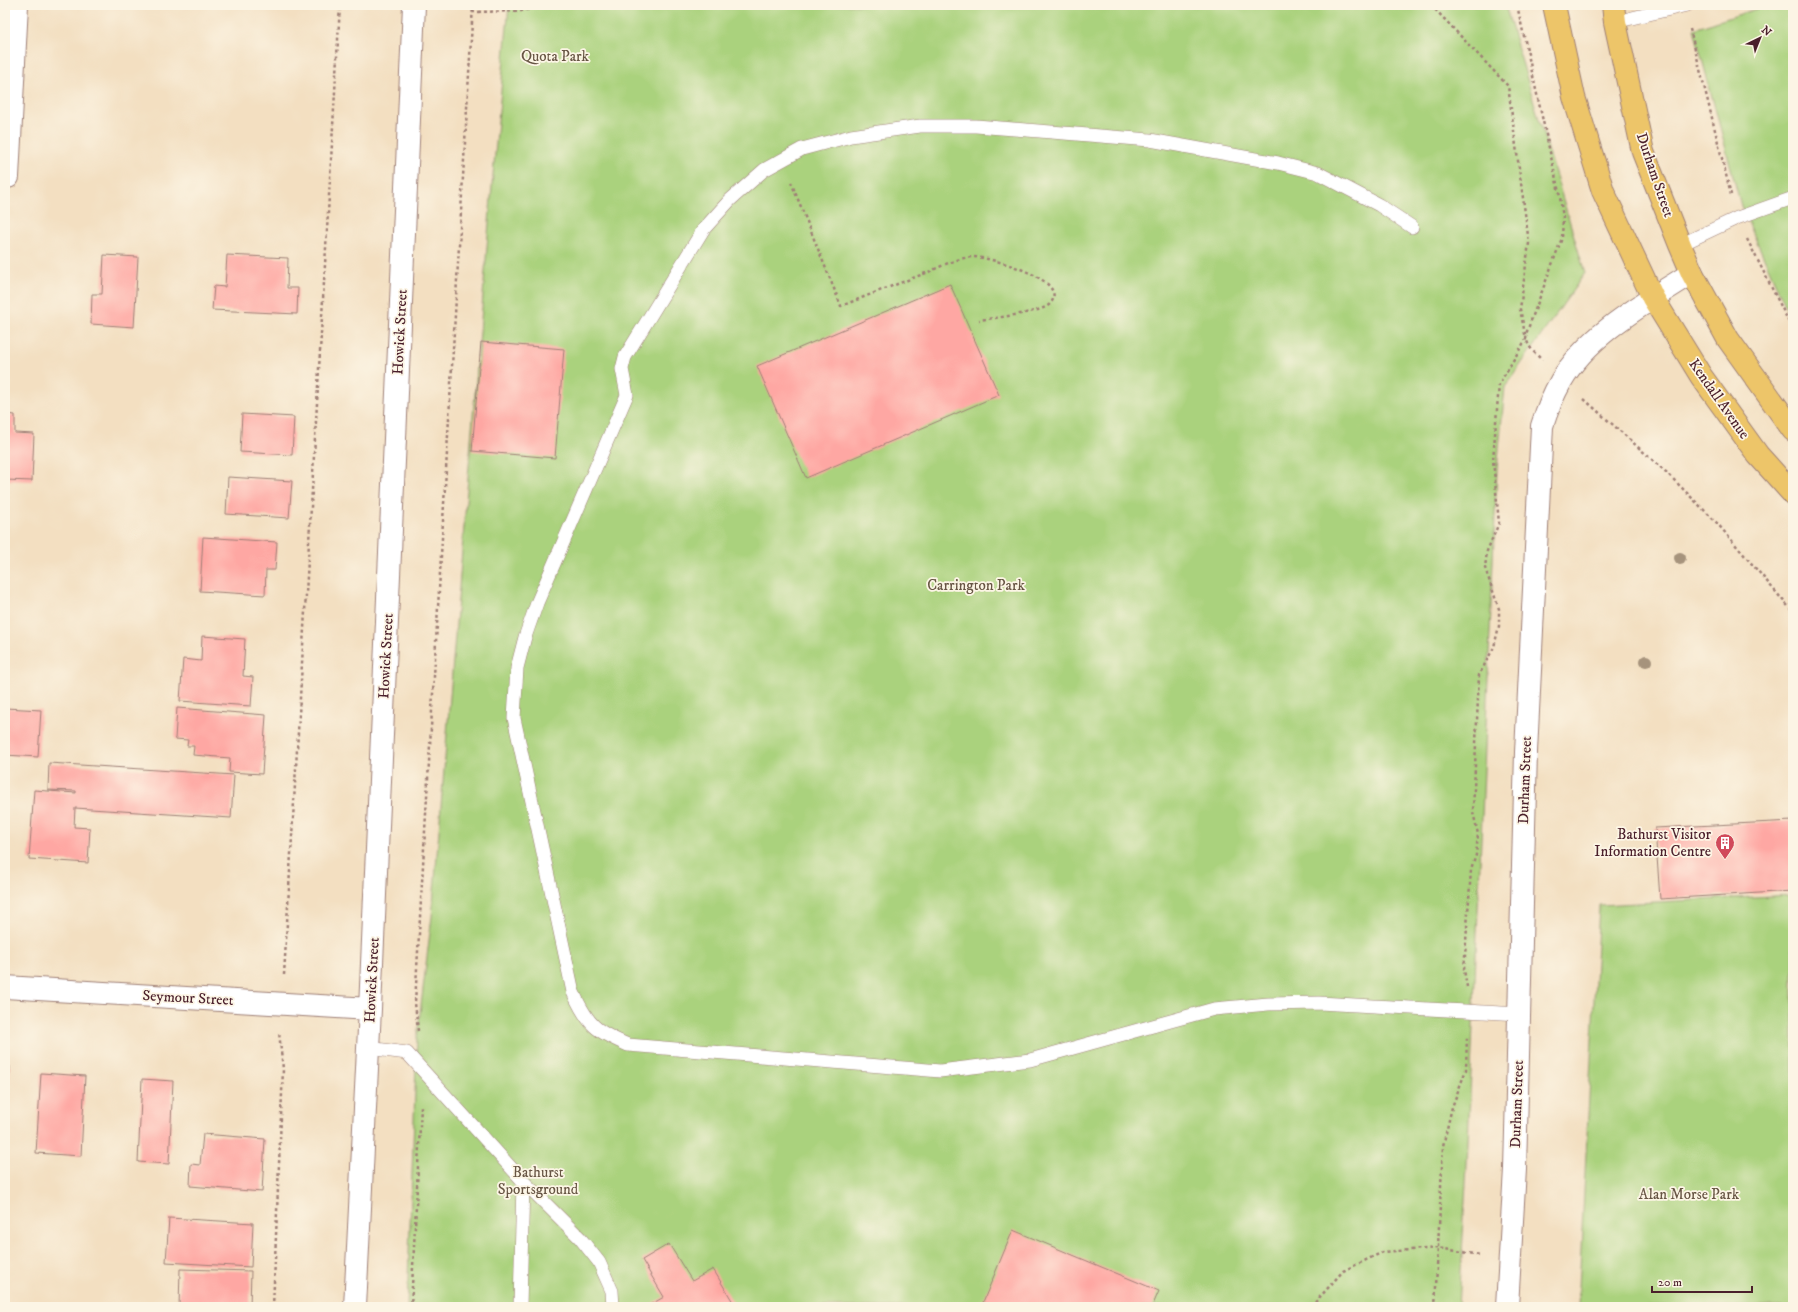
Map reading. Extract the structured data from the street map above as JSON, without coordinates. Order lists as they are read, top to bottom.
{
  "streets": {
    "highway": ["Durham Street", "Kendall Avenue"],
    "street": ["Howick Street", "Seymour Street"]
  },
  "crossings": [
    ["Durham Street", "Kendall Avenue"],
    ["Howick Street", "Seymour Street"]
  ],
  "parks": [
    "Quota Park",
    "Carrington Park",
    "Bathurst Sportsground",
    "Alan Morse Park"
  ],
  "places": {
    "building": ["Bathurst Visitor Information Centre"]
  },
  "scale_bar": "20 m",
  "north": "top right"
}
